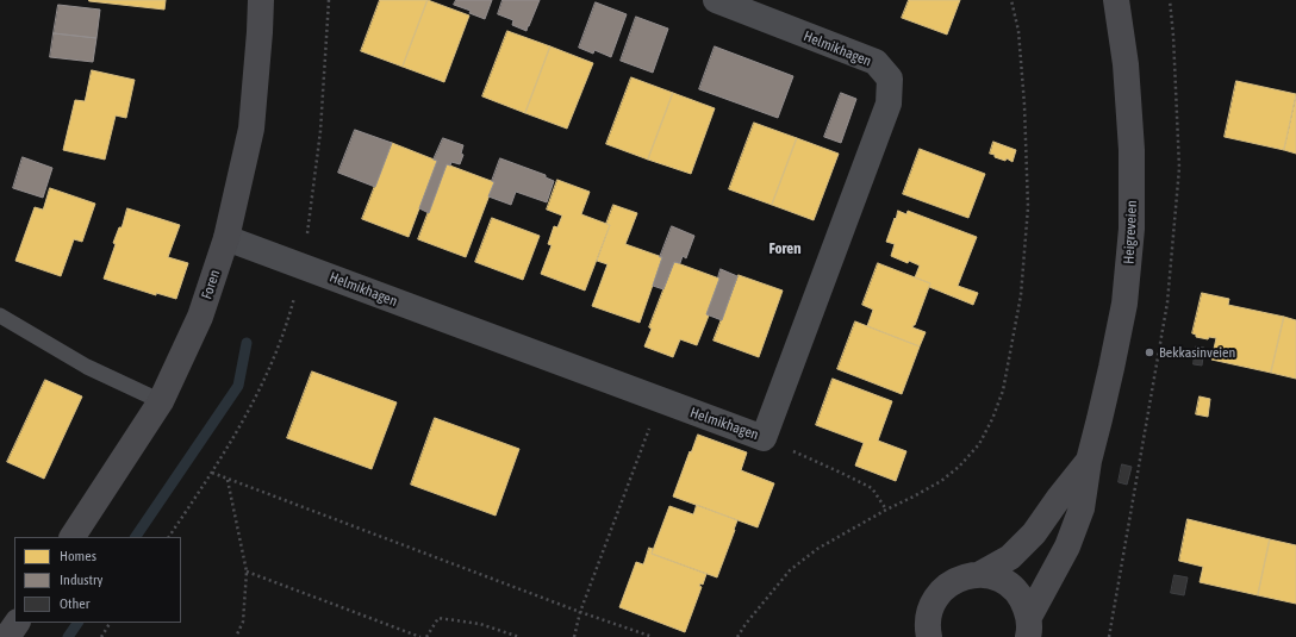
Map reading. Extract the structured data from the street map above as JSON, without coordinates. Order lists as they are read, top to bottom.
{
  "streets": {
    "main road": ["Heigreveien", "Foren"],
    "street": ["Helmikhagen"]
  },
  "crossings": [
    ["Helmikhagen", "Foren"]
  ],
  "districts": ["Foren"],
  "places": ["Bekkasinveien"],
  "legend": ["Homes", "Industry", "Other"]
}
